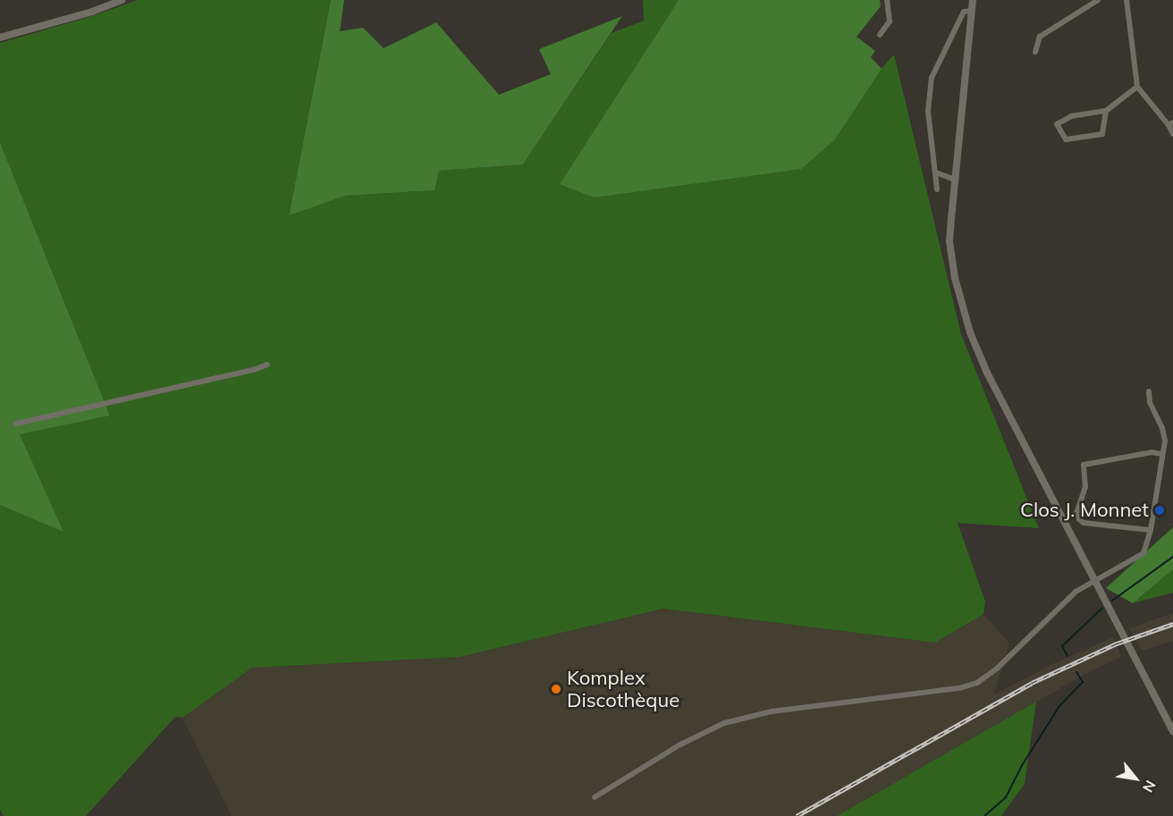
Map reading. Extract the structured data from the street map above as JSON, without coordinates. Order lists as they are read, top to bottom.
{
  "places": ["Clos J. Monnet", "Komplex Discothèque"],
  "north": "bottom right"
}
